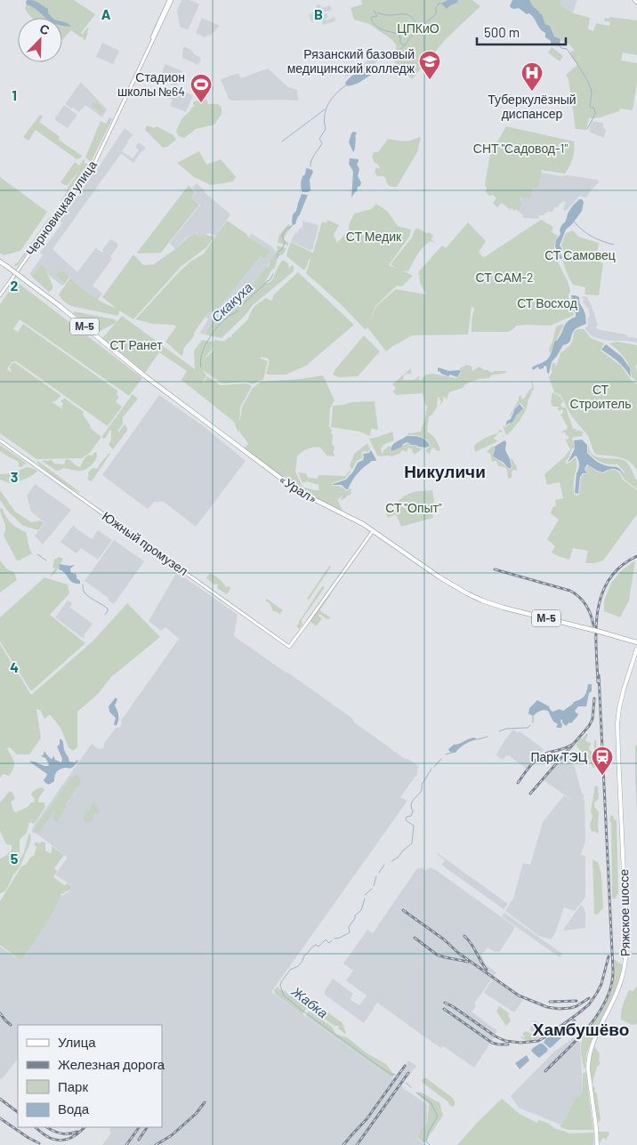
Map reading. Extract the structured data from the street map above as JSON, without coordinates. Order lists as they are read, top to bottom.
{
  "streets": {
    "highway": ["М-5", "«Урал»"],
    "main road": ["Черновицкая улица", "Южный промузел", "Ряжское шоссе"]
  },
  "districts": ["Никуличи", "Хамбушёво"],
  "water": ["Скакуха", "Жабка"],
  "parks": [
    "ЦПКиО",
    "СНТ \"Садовод-1\"",
    "СТ Медик",
    "СТ Самовец",
    "СТ САМ-2",
    "СТ Восход",
    "СТ Ранет",
    "СТ Строитель",
    "СТ \"Опыт\""
  ],
  "places": {
    "school or university": ["Рязанский базовый медицинский колледж"],
    "hospital": ["Туберкулёзный диспансер"],
    "sports": ["Стадион школы №64"],
    "station": ["Парк ТЭЦ"]
  },
  "legend": [
    "Улица",
    "Железная дорога",
    "Парк",
    "Вода"
  ],
  "scale_bar": "500 m",
  "north": "top right",
  "grid": {
    "columns": ["A", "B"],
    "rows": [
      "1",
      "2",
      "3",
      "4",
      "5"
    ]
  }
}
